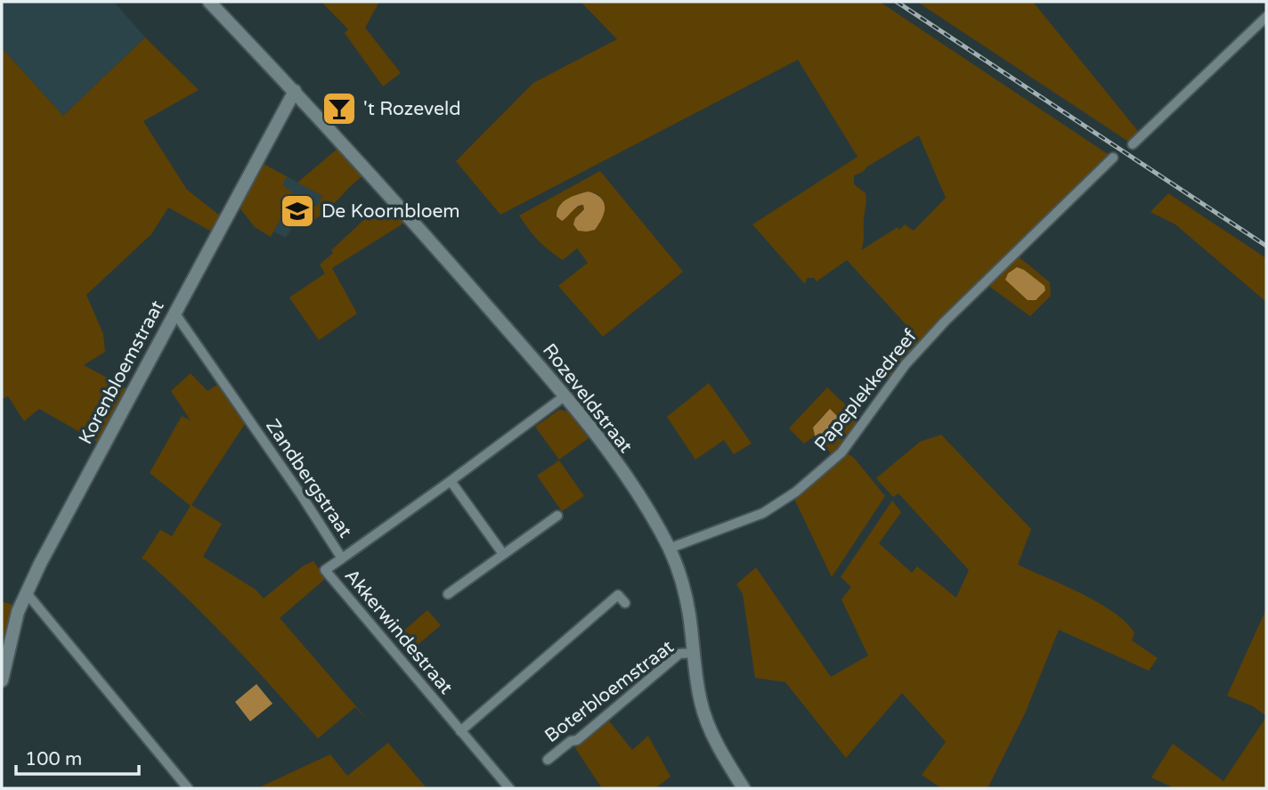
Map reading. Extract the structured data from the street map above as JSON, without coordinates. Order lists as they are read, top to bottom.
{
  "streets": {
    "street": [
      "Korenbloemstraat",
      "Papeplekkedreef",
      "Rozeveldstraat",
      "Zandbergstraat",
      "Akkerwindestraat",
      "Boterbloemstraat"
    ]
  },
  "crossings": [
    ["Korenbloemstraat", "Rozeveldstraat"],
    ["Korenbloemstraat", "Zandbergstraat"],
    ["Papeplekkedreef", "Rozeveldstraat"],
    ["Rozeveldstraat", "Zandbergstraat"],
    ["Rozeveldstraat", "Boterbloemstraat"],
    ["Zandbergstraat", "Akkerwindestraat"]
  ],
  "places": {
    "bar": ["'t Rozeveld"],
    "school or university": ["De Koornbloem"]
  },
  "scale_bar": "100 m"
}
